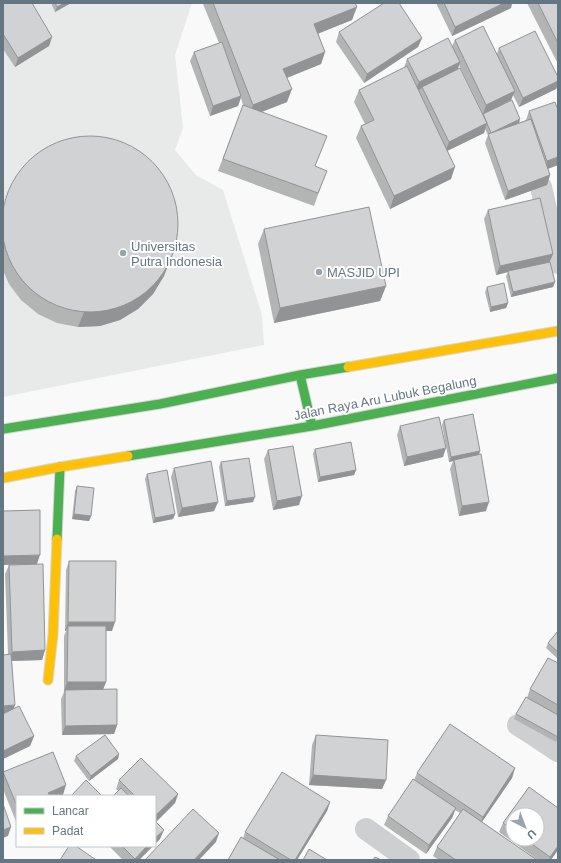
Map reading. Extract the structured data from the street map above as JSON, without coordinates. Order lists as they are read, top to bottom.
{
  "streets": {
    "main road": ["Jalan Raya Aru Lubuk Begalung"]
  },
  "places": ["Universitas Putra Indonesia", "MASJID UPI"],
  "legend": ["Lancar", "Padat"],
  "north": "bottom right"
}
